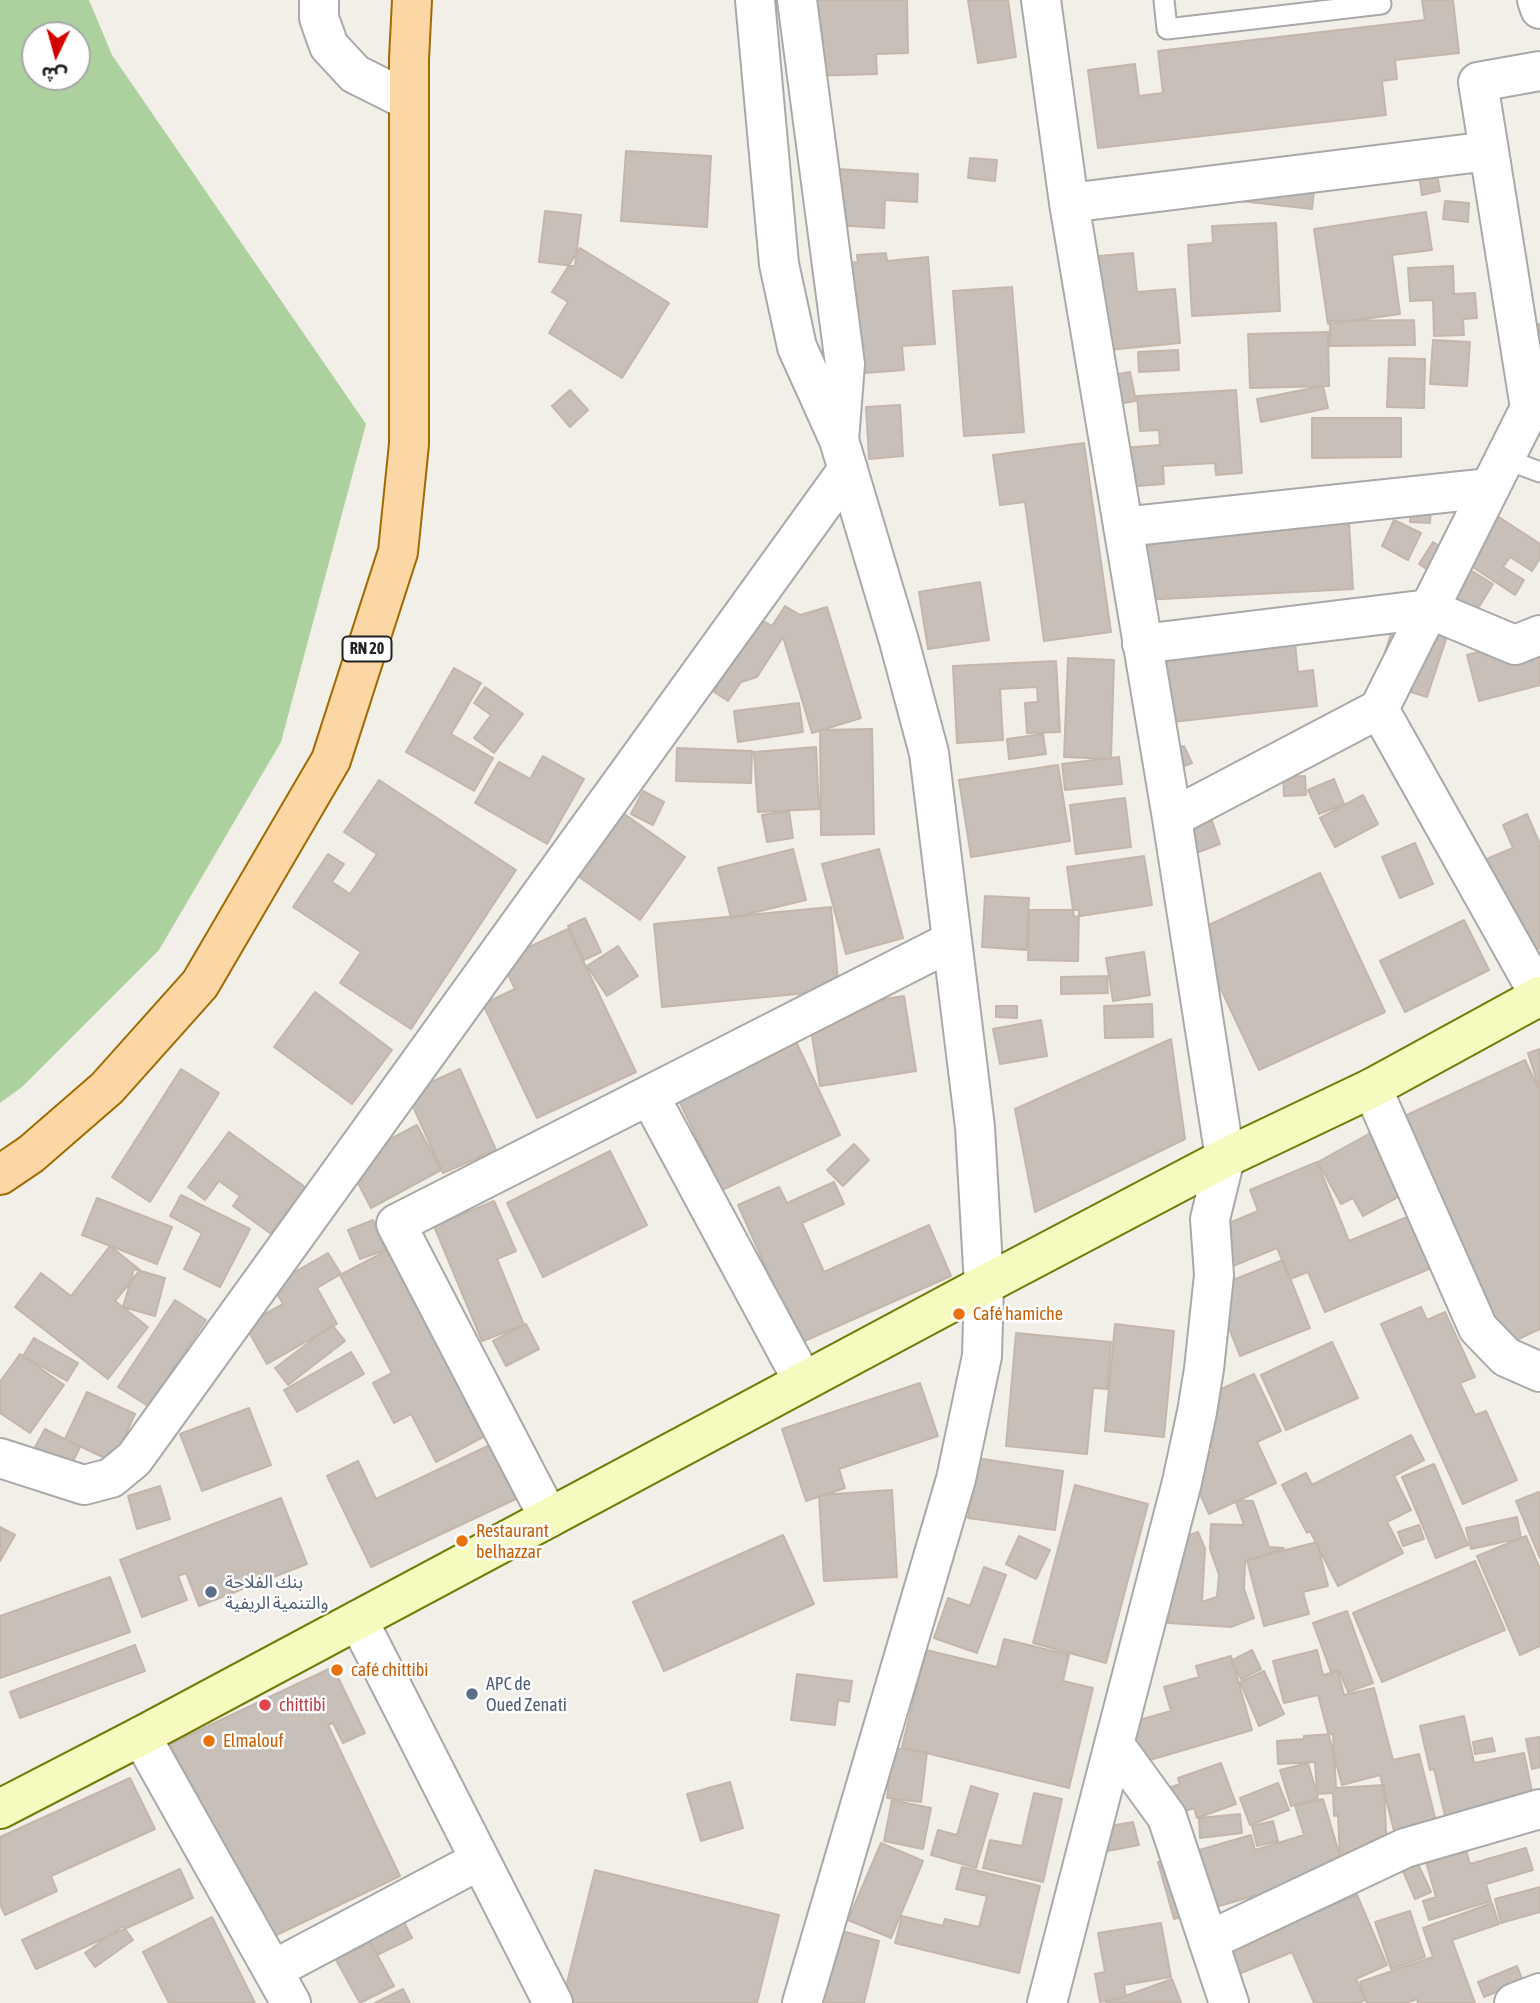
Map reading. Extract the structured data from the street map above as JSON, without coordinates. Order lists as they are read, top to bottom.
{
  "streets": {
    "main road": ["RN 20"]
  },
  "places": [
    "Café hamiche",
    "Restaurant belhazzar",
    "بنك الفلاحة والتنمية الريفية",
    "café chittibi",
    "APC de Oued Zenati",
    "chittibi",
    "Elmalouf"
  ],
  "north": "bottom"
}
